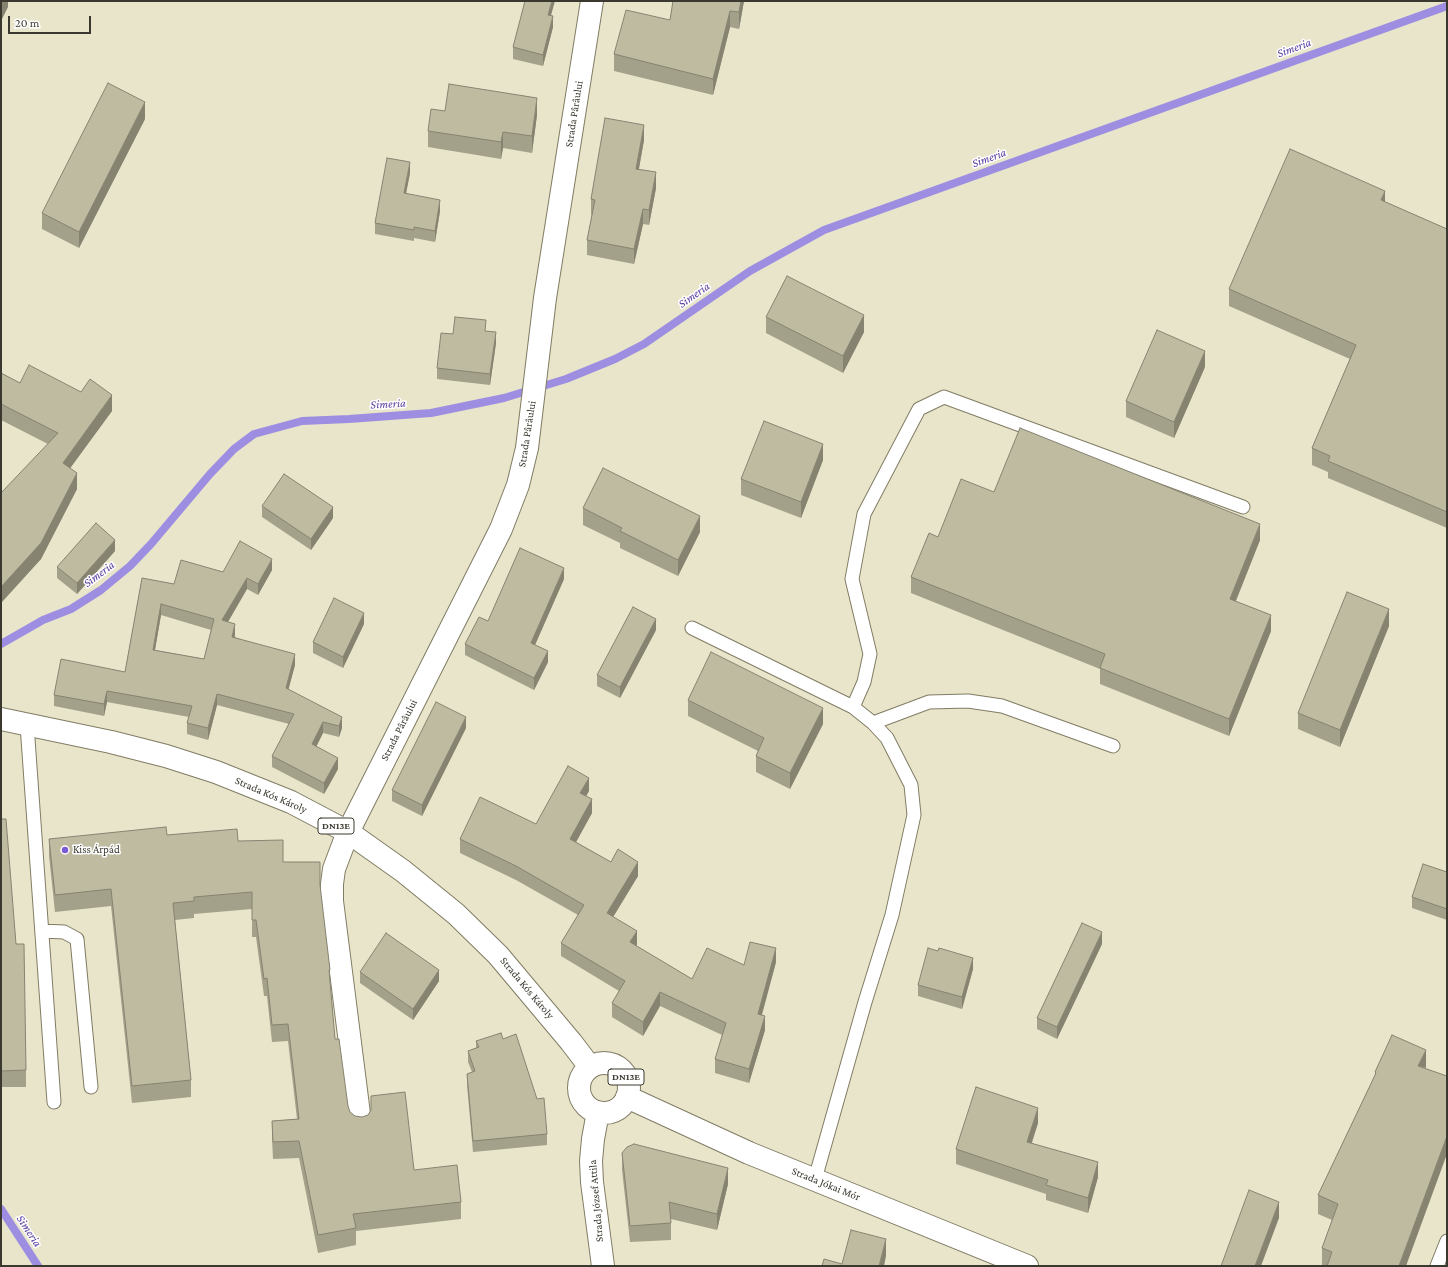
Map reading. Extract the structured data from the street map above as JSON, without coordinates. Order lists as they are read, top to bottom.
{
  "streets": {
    "main road": [
      "Strada Pârâului",
      "Strada Kós Károly",
      "DN13E",
      "Strada Jókai Mór",
      "Strada József Attila"
    ]
  },
  "crossings": [
    ["Strada Pârâului", "Strada Kós Károly"],
    ["Strada Kós Károly", "DN13E"],
    ["Strada Kós Károly", "Strada Jókai Mór"],
    ["Strada Kós Károly", "Strada József Attila"],
    ["DN13E", "Strada Jókai Mór"],
    ["DN13E", "Strada József Attila"],
    ["Strada Jókai Mór", "Strada József Attila"]
  ],
  "water": ["Simeria"],
  "places": ["Kiss Árpád"],
  "scale_bar": "20 m"
}
